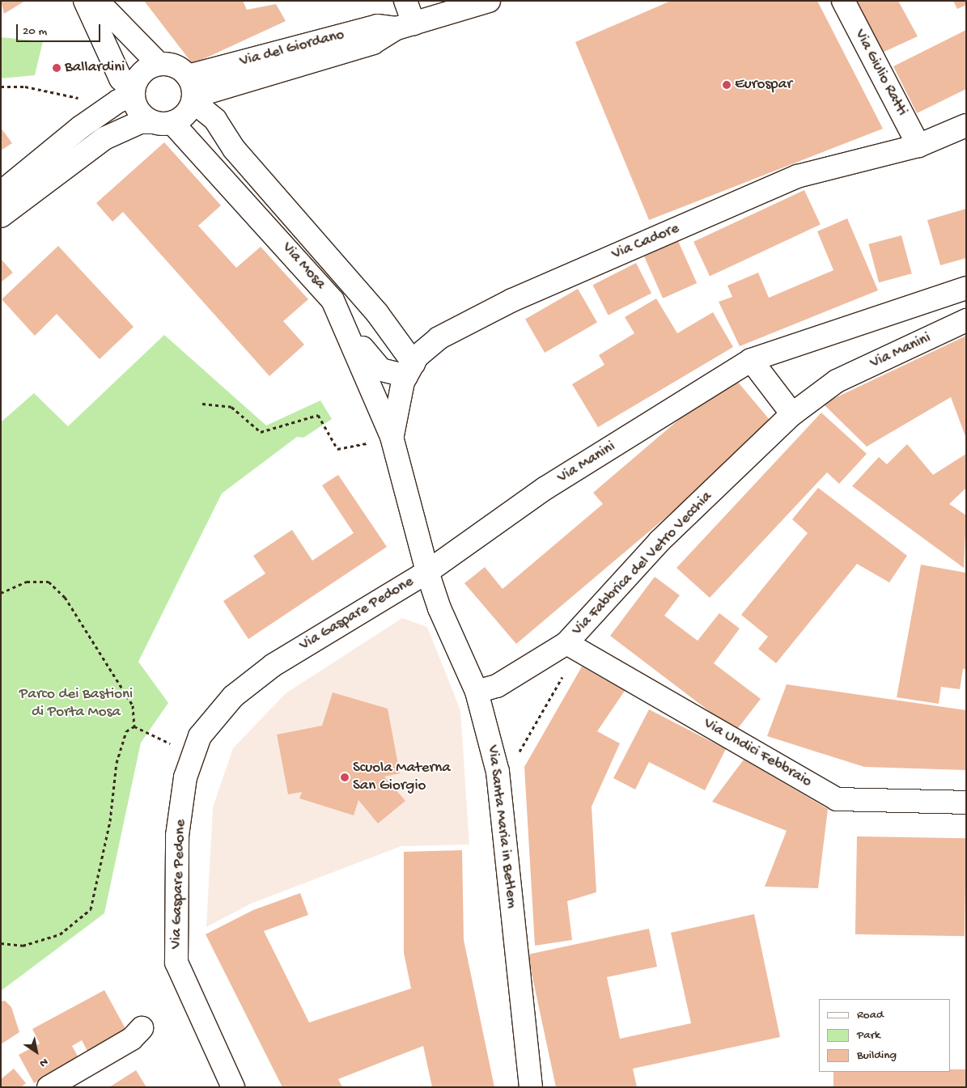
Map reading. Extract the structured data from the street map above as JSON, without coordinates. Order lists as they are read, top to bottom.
{
  "streets": {
    "street": [
      "Via del Giordano",
      "Via Giulio Ratti",
      "Via Cadore",
      "Via Mosa",
      "Via Manini",
      "Via Fabbrica del Vetro Vecchia",
      "Via Gaspare Pedone",
      "Via Undici Febbraio",
      "Via Santa Maria in Betlem"
    ]
  },
  "crossings": [
    ["Via del Giordano", "Via Mosa"],
    ["Via Giulio Ratti", "Via Cadore"],
    ["Via Cadore", "Via Mosa"],
    ["Via Cadore", "Via Santa Maria in Betlem"],
    ["Via Mosa", "Via Santa Maria in Betlem"],
    ["Via Manini", "Via Fabbrica del Vetro Vecchia"],
    ["Via Manini", "Via Gaspare Pedone"],
    ["Via Manini", "Via Santa Maria in Betlem"],
    ["Via Fabbrica del Vetro Vecchia", "Via Undici Febbraio"],
    ["Via Fabbrica del Vetro Vecchia", "Via Santa Maria in Betlem"],
    ["Via Gaspare Pedone", "Via Santa Maria in Betlem"]
  ],
  "parks": ["Parco dei Bastioni di Porta Mosa"],
  "places": ["Ballardini", "Eurospar", "Scuola Materna San Giorgio"],
  "legend": ["Road", "Park", "Building"],
  "scale_bar": "20 m",
  "north": "bottom right"
}
